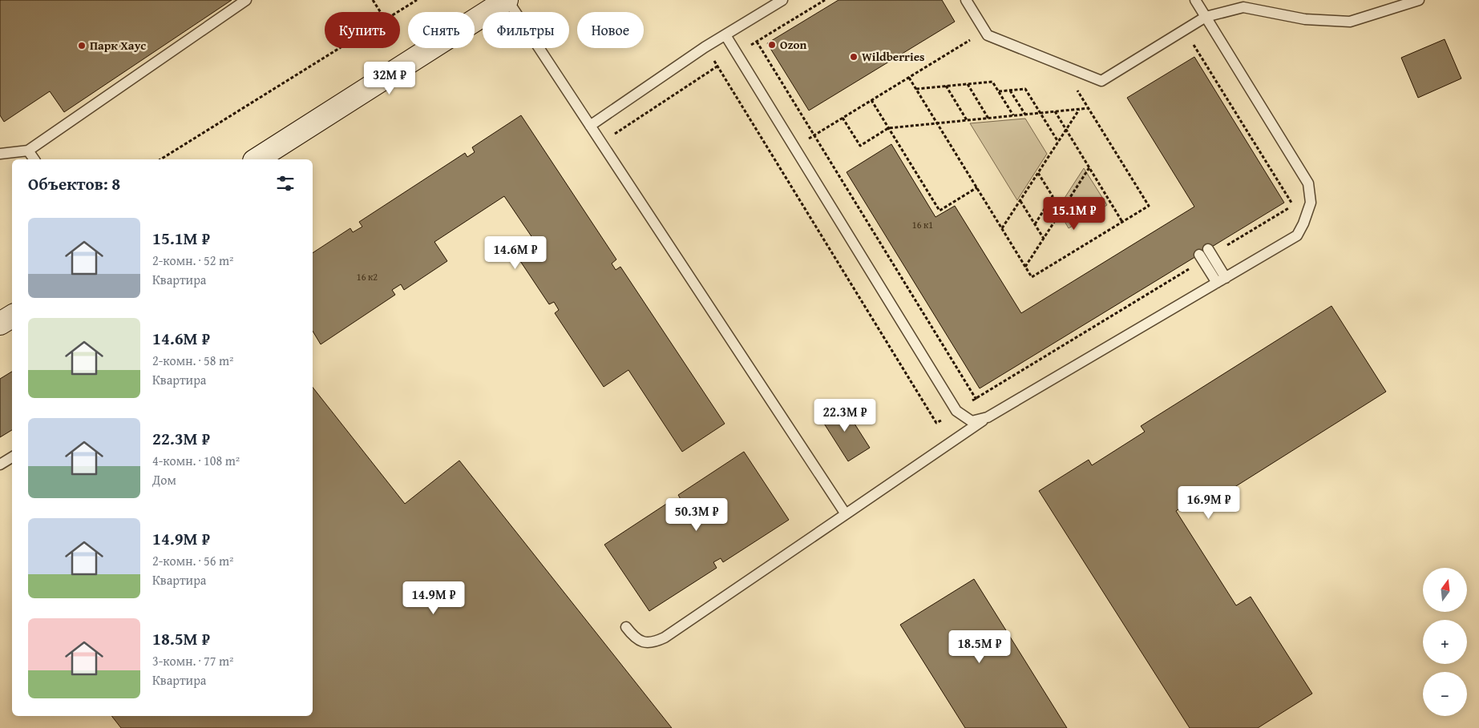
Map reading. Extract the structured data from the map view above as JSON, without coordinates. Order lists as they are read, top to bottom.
{
  "places": ["Ozon", "Парк Хаус", "Wildberries"],
  "house_numbers": ["16 к1", "16 к2"],
  "north": "top",
  "page": {
    "chip": [
      "Купить",
      "Снять",
      "Фильтры",
      "Новое"
    ],
    "price": [
      "32M ₽",
      "15.1M ₽",
      "14.6M ₽",
      "22.3M ₽",
      "16.9M ₽",
      "50.3M ₽",
      "14.9M ₽",
      "18.5M ₽"
    ],
    "heading": "Объектов: 8",
    "list": [
      {
        "name": "15.1M ₽",
        "note": "2-комн. · 52 m² · Квартира"
      },
      {
        "name": "14.6M ₽",
        "note": "2-комн. · 58 m² · Квартира"
      },
      {
        "name": "22.3M ₽",
        "note": "4-комн. · 108 m² · Дом"
      },
      {
        "name": "14.9M ₽",
        "note": "2-комн. · 56 m² · Квартира"
      },
      {
        "name": "18.5M ₽",
        "note": "3-комн. · 77 m² · Квартира"
      }
    ],
    "map_buttons": ["+", "−"]
  }
}
